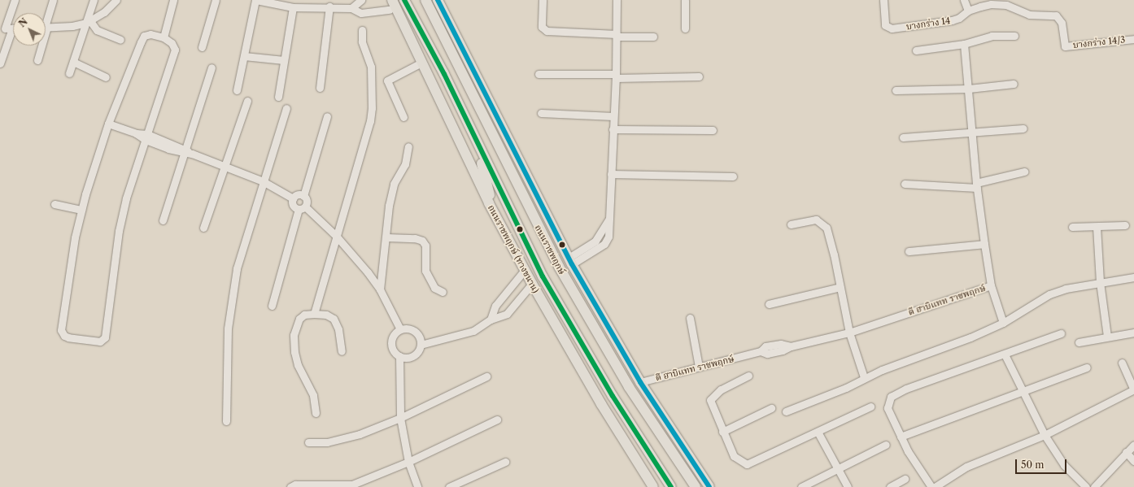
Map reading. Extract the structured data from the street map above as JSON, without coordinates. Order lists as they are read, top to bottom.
{
  "streets": {
    "main road": ["ถนนราชพฤกษ์ (ทางขนาน)", "ถนนราชพฤกษ์"],
    "street": ["บางกร่าง 14", "บางกร่าง 14/3", "ดี ฮาบิแทท ราชพฤกษ์"]
  },
  "crossings": [
    ["บางกร่าง 14", "บางกร่าง 14/3"]
  ],
  "scale_bar": "50 m",
  "north": "top left"
}
